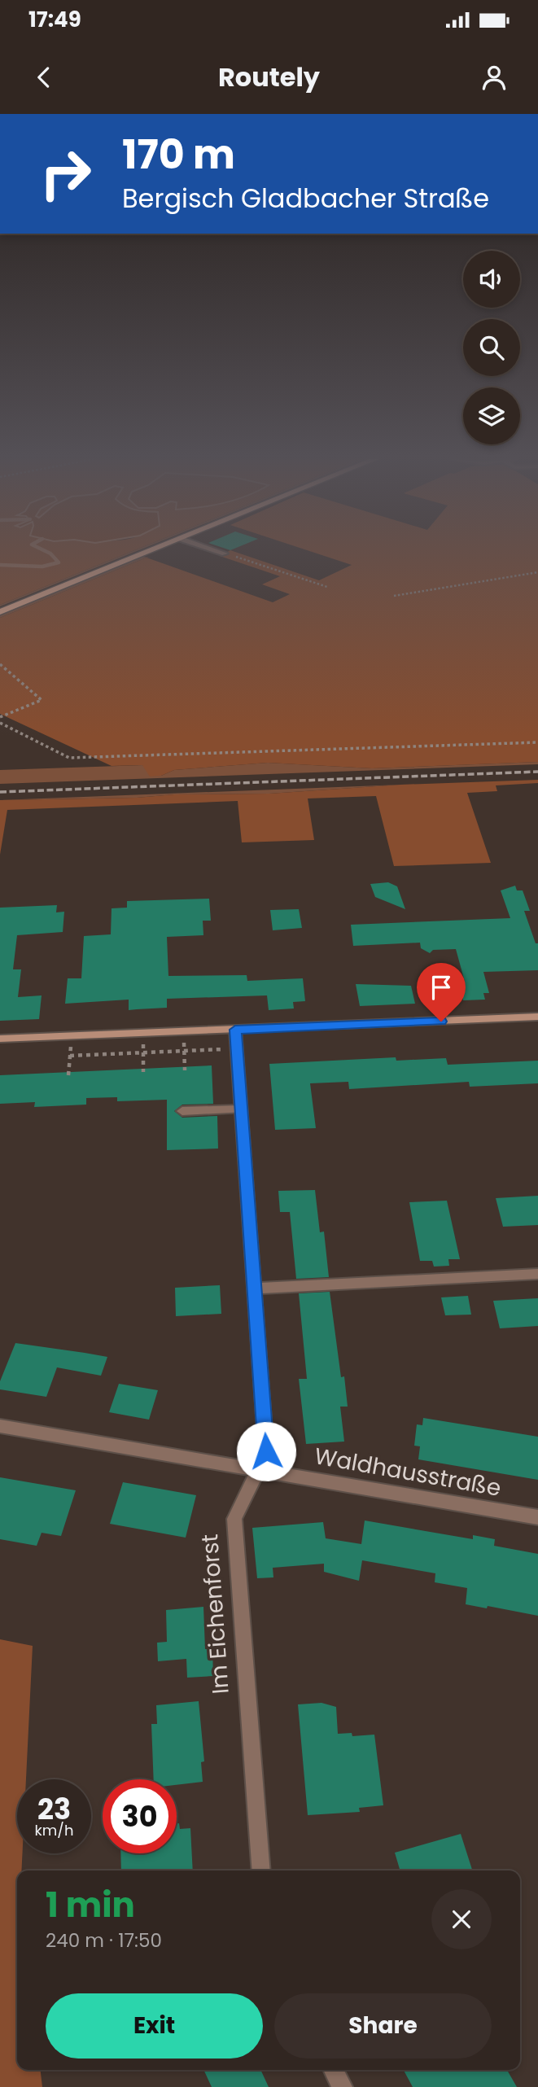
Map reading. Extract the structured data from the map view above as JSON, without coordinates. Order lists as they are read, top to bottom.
{
  "streets": {
    "street": ["Waldhausstraße", "Im Eichenforst"]
  },
  "crossings": [
    ["Waldhausstraße", "Im Eichenforst"]
  ],
  "page": {
    "status": "17:49",
    "header": "Routely",
    "turn": ["170 m", "Bergisch Gladbacher Straße"],
    "speed": "23 km/h",
    "limit": "30",
    "heading": ["1 min", "240 m · 17:50"],
    "buttons": ["Exit", "Share"]
  }
}
